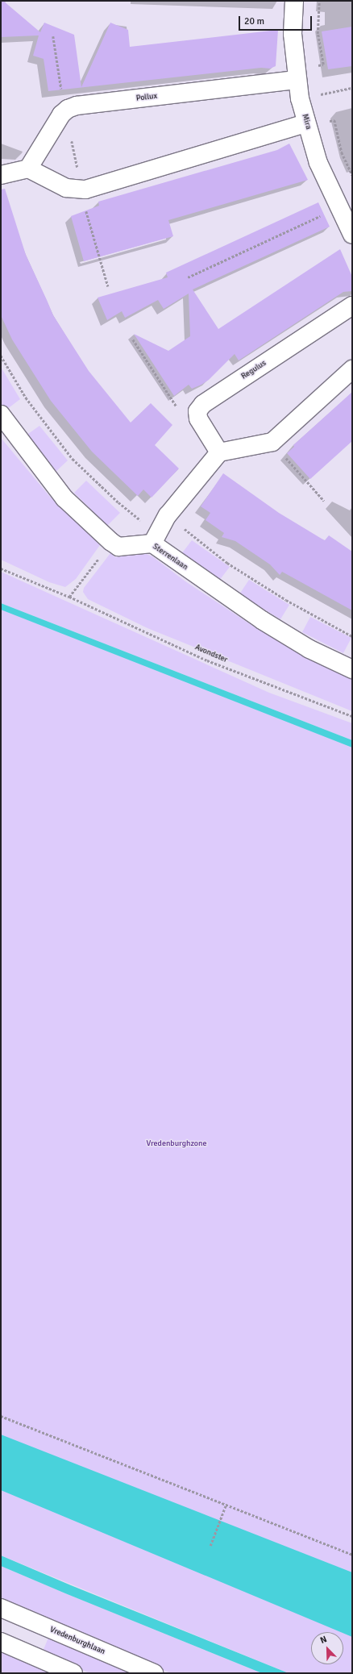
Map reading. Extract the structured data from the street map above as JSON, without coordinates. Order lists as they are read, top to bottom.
{
  "streets": {
    "street": [
      "Pollux",
      "Mira",
      "Regulus",
      "Sterrenlaan",
      "Vredenburghlaan"
    ],
    "path": ["Avondster"]
  },
  "crossings": [
    ["Pollux", "Mira"]
  ],
  "parks": ["Vredenburghzone"],
  "scale_bar": "20 m",
  "north": "top left"
}
